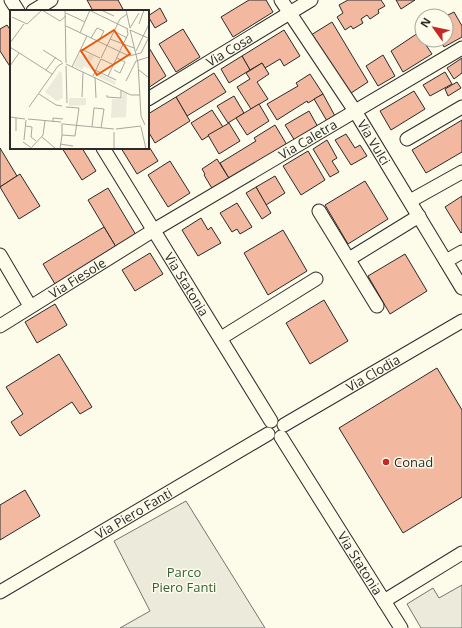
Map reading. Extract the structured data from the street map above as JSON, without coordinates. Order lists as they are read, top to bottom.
{
  "streets": {
    "street": [
      "Via Cosa",
      "Via Caletra",
      "Via Vulci",
      "Via Fiesole",
      "Via Statonia",
      "Via Clodia",
      "Via Piero Fanti"
    ]
  },
  "crossings": [
    ["Via Cosa", "Via Vulci"],
    ["Via Caletra", "Via Vulci"],
    ["Via Caletra", "Via Fiesole"],
    ["Via Caletra", "Via Statonia"],
    ["Via Fiesole", "Via Statonia"],
    ["Via Statonia", "Via Clodia"],
    ["Via Statonia", "Via Piero Fanti"],
    ["Via Clodia", "Via Piero Fanti"]
  ],
  "parks": ["Parco Piero Fanti"],
  "places": ["Conad"],
  "north": "top left"
}
